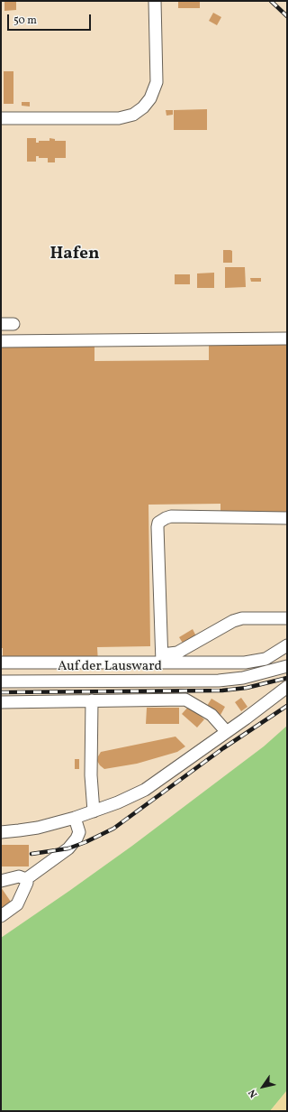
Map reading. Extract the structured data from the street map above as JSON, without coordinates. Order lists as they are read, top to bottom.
{
  "streets": {
    "street": ["Auf der Lausward"]
  },
  "districts": ["Hafen"],
  "scale_bar": "50 m",
  "north": "bottom left"
}
